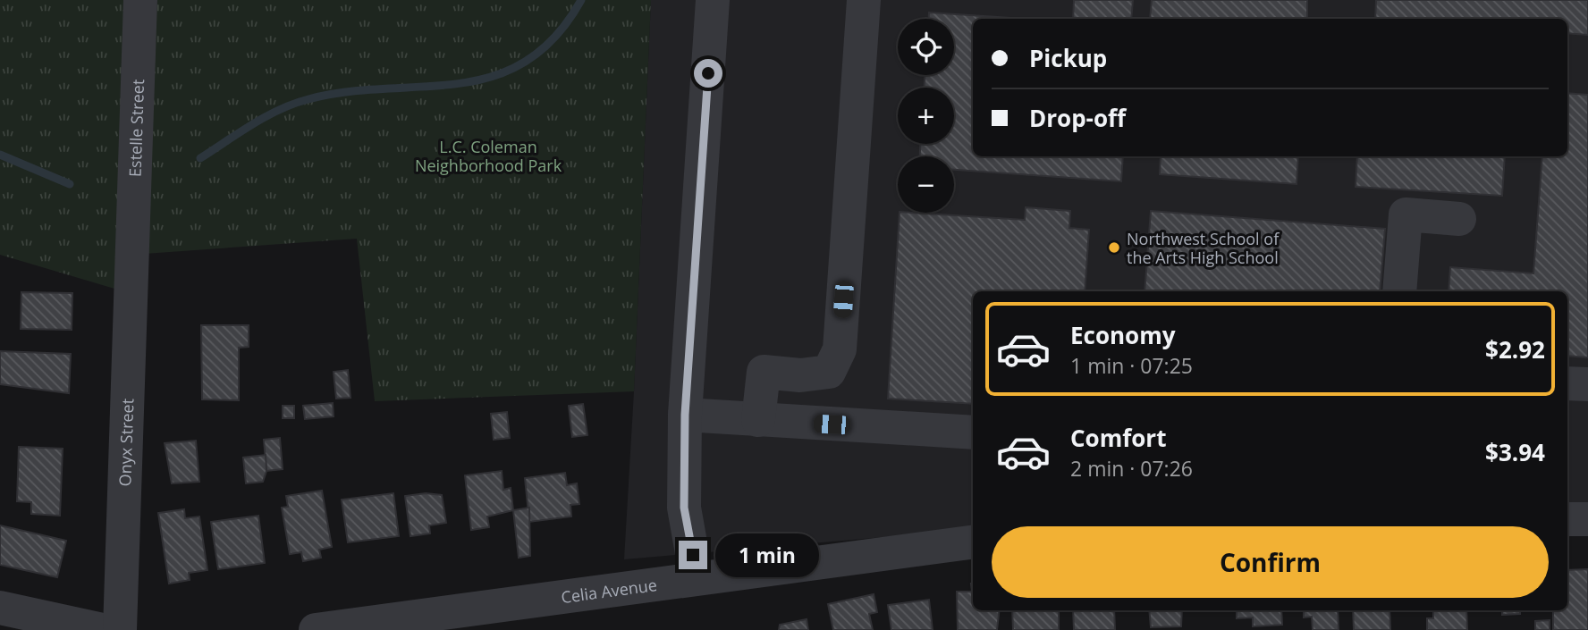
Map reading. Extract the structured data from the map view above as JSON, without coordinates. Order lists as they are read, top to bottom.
{
  "streets": {
    "street": ["Estelle Street", "Onyx Street", "Celia Avenue"]
  },
  "crossings": [
    ["Estelle Street", "Onyx Street"]
  ],
  "parks": ["L.C. Coleman Neighborhood Park"],
  "places": ["Northwest School of the Arts High School"],
  "page": {
    "map_buttons": ["+", "−"],
    "banner": ["Pickup", "Drop-off"],
    "list": [
      {
        "name": "Economy",
        "note": "1 min · 07:25",
        "value": "$2.92"
      },
      {
        "name": "Comfort",
        "note": "2 min · 07:26",
        "value": "$3.94"
      }
    ],
    "buttons": "Confirm",
    "bubble": "1 min"
  }
}
